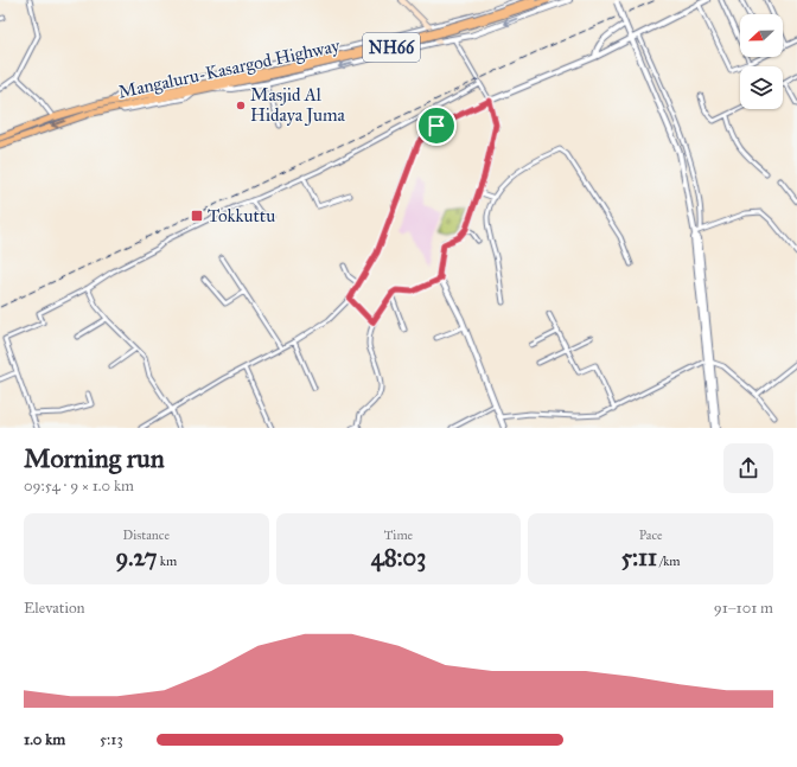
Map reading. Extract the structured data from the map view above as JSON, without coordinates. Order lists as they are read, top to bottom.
{
  "streets": {
    "highway": ["NH66", "Mangaluru-Kasargod Highway"]
  },
  "places": {
    "other": ["Masjid Al Hidaya Juma"],
    "transit": ["Tokkuttu"]
  },
  "north": "left",
  "page": {
    "heading": ["Morning run", "09:54 · 9 × 1.0 km"],
    "stats": [
      ["Distance", "9.27 km"],
      ["Time", "48:03"],
      ["Pace", "5:11 /km"]
    ],
    "chart": ["Elevation", "91–101 m"],
    "list": [
      {
        "name": "1.0 km",
        "note": "5:13"
      }
    ]
  }
}
